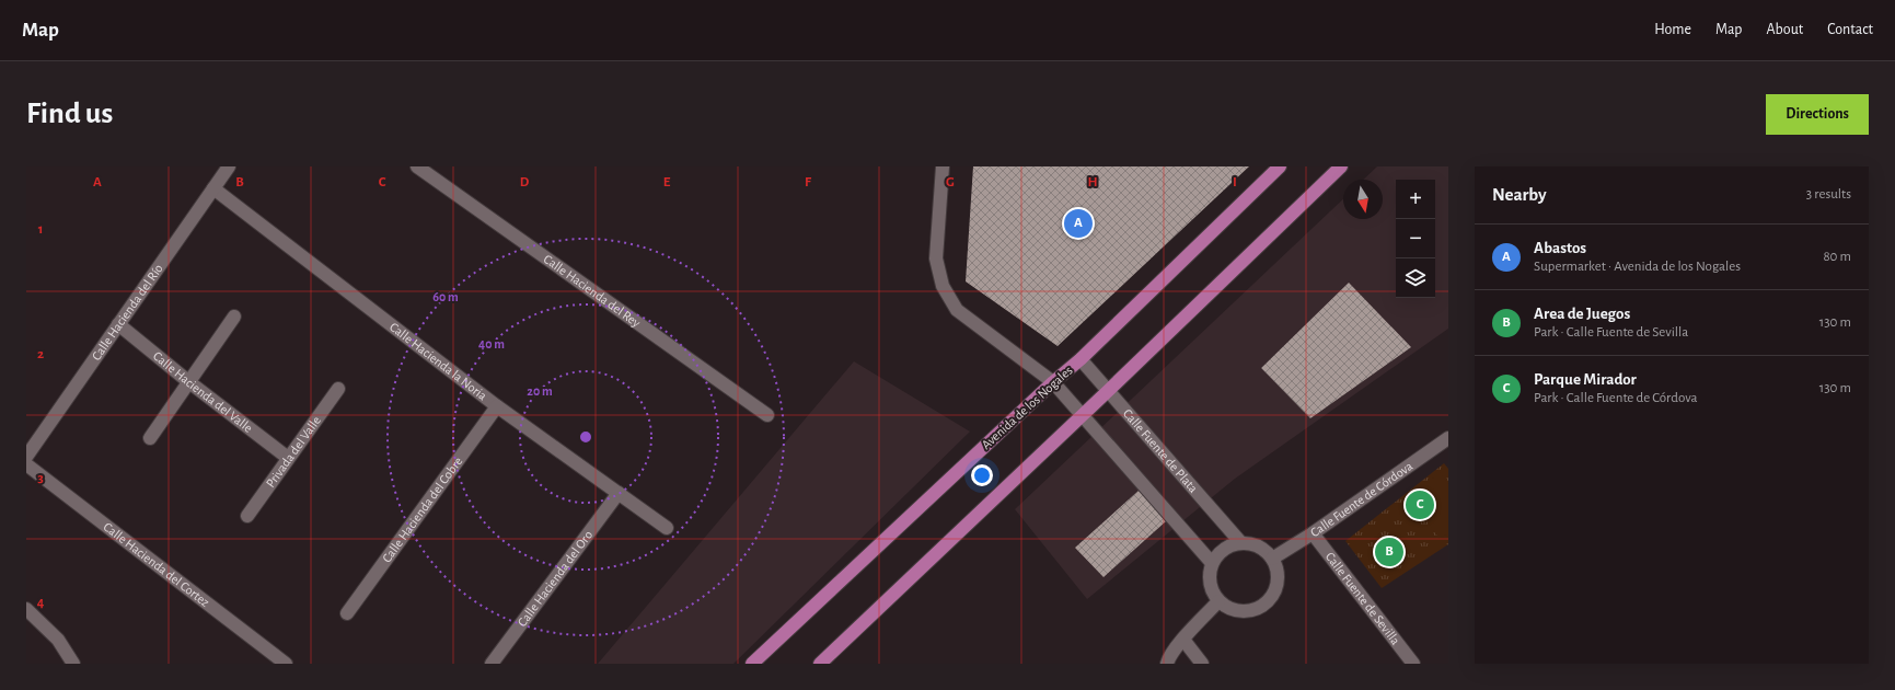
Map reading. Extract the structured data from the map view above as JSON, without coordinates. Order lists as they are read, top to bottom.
{
  "streets": {
    "main road": ["Avenida de los Nogales"],
    "street": [
      "Calle Hacienda del Rey",
      "Calle Hacienda del Río",
      "Calle Hacienda la Noria",
      "Calle Hacienda del Valle",
      "Calle Fuente de Plata",
      "Privada del Valle",
      "Calle Fuente de Córdova",
      "Calle Hacienda del Cobre",
      "Calle Hacienda del Cortez",
      "Calle Hacienda del Oro",
      "Calle Fuente de Sevilla"
    ]
  },
  "crossings": [
    ["Calle Hacienda del Río", "Calle Hacienda la Noria"],
    ["Calle Hacienda del Río", "Calle Hacienda del Valle"],
    ["Calle Hacienda la Noria", "Calle Hacienda del Cobre"],
    ["Calle Hacienda la Noria", "Calle Hacienda del Oro"],
    ["Calle Hacienda del Valle", "Privada del Valle"],
    ["Avenida de los Nogales", "Calle Fuente de Plata"],
    ["Calle Fuente de Plata", "Calle Fuente de Córdova"],
    ["Calle Fuente de Córdova", "Calle Fuente de Sevilla"]
  ],
  "north": "bottom",
  "page": {
    "header": "Map",
    "nav": [
      "Home",
      "Map",
      "About",
      "Contact"
    ],
    "buttons": "Directions",
    "title": "Find us",
    "heading": ["Nearby", "3 results"],
    "map_buttons": ["+", "−"],
    "pins": ["A", "C", "B"],
    "list": [
      {
        "mark": "A",
        "name": "Abastos",
        "note": "Supermarket · Avenida de los Nogales",
        "value": "80 m"
      },
      {
        "mark": "B",
        "name": "Area de Juegos",
        "note": "Park · Calle Fuente de Sevilla",
        "value": "130 m"
      },
      {
        "mark": "C",
        "name": "Parque Mirador",
        "note": "Park · Calle Fuente de Córdova",
        "value": "130 m"
      }
    ]
  },
  "grid": {
    "columns": [
      "A",
      "B",
      "C",
      "D",
      "E",
      "F",
      "G",
      "H",
      "I"
    ],
    "rows": [
      "1",
      "2",
      "3",
      "4"
    ]
  },
  "rings": ["60 m", "40 m", "20 m"]
}
